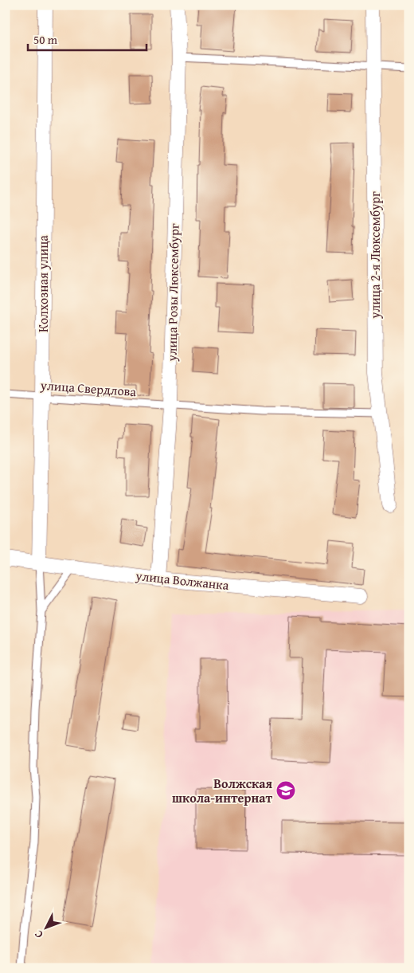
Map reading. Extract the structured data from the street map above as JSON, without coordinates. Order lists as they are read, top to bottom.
{
  "streets": {
    "street": [
      "улица 2-я Люксембург",
      "Колхозная улица",
      "улица Розы Люксембург",
      "улица Волжанка"
    ],
    "lane": ["улица Свердлова"]
  },
  "crossings": [
    ["улица 2-я Люксембург", "улица Свердлова"],
    ["Колхозная улица", "улица Свердлова"],
    ["Колхозная улица", "улица Волжанка"],
    ["улица Розы Люксембург", "улица Свердлова"],
    ["улица Розы Люксембург", "улица Волжанка"]
  ],
  "places": {
    "school or university": ["Волжская школа-интернат"]
  },
  "scale_bar": "50 m",
  "north": "bottom left"
}
